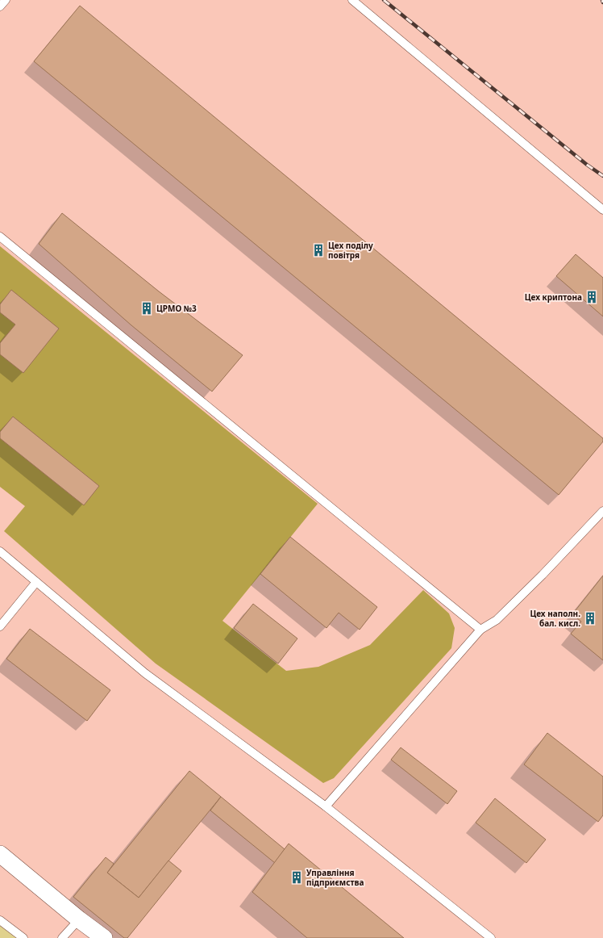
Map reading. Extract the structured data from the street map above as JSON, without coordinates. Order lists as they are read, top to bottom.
{
  "places": {
    "building": [
      "Цех поділу повітря",
      "Цех криптона",
      "ЦРМО №3",
      "Цех наполн. бал. кисл.",
      "Управління підприємства"
    ]
  }
}
